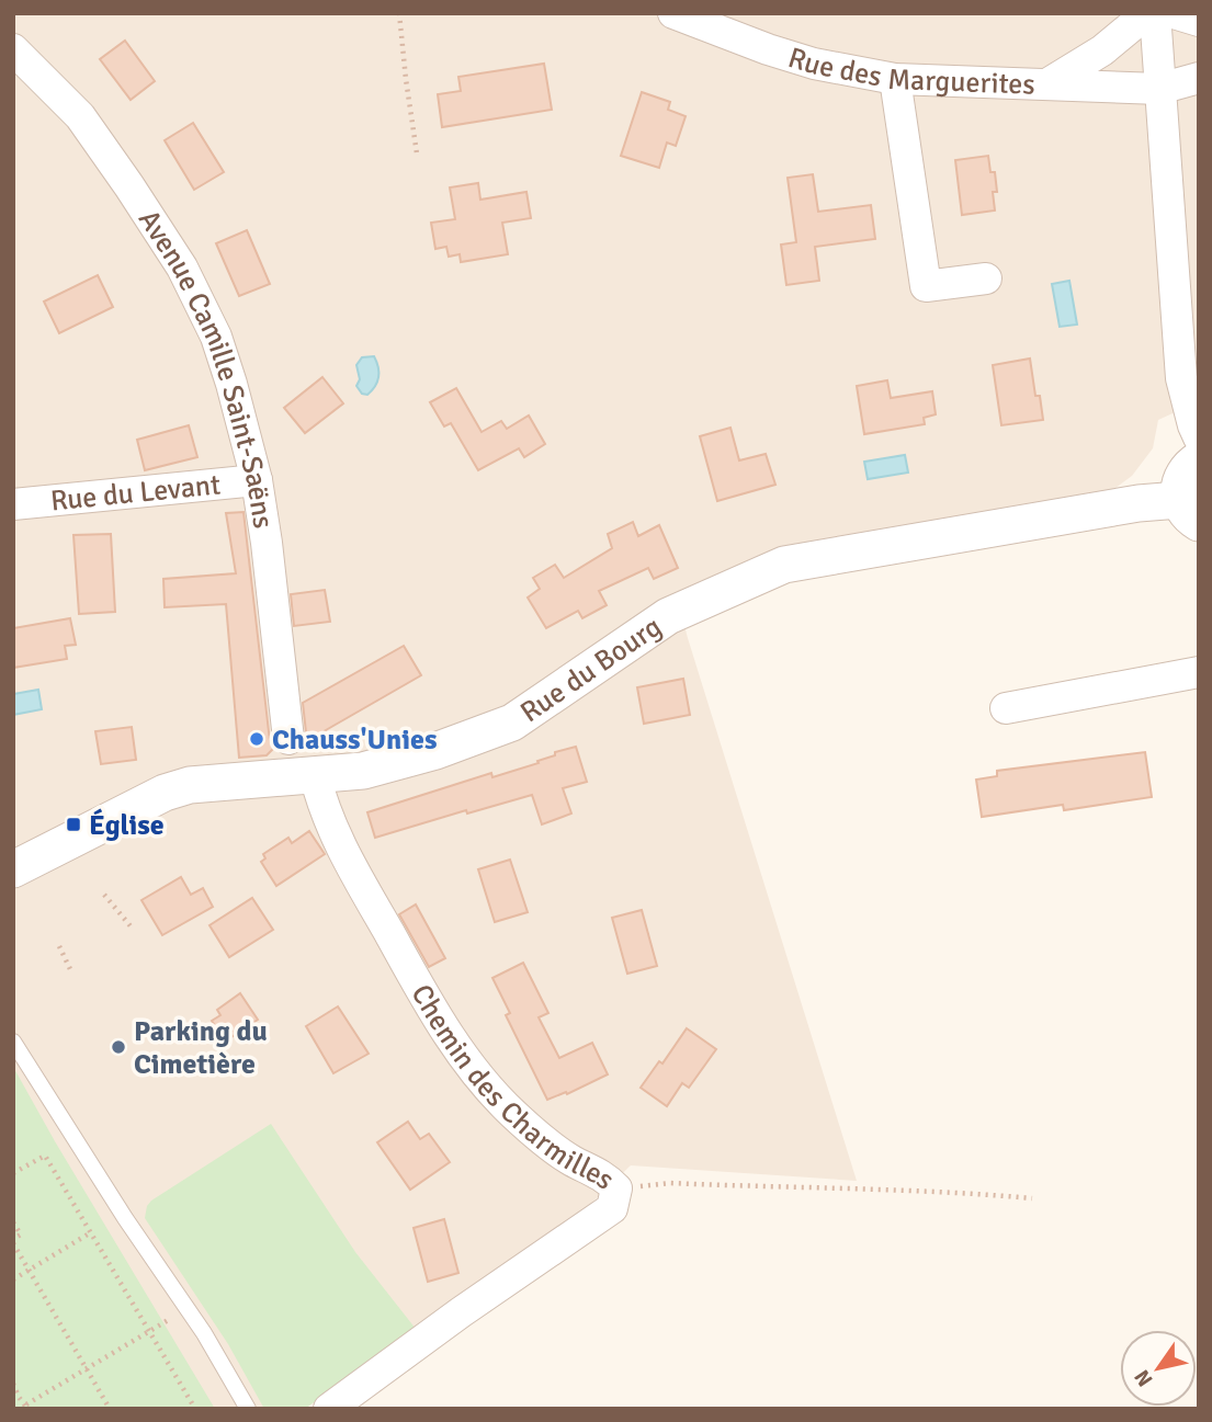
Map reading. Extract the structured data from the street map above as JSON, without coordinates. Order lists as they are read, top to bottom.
{
  "streets": {
    "street": [
      "Rue des Marguerites",
      "Avenue Camille Saint-Saëns",
      "Rue du Levant",
      "Rue du Bourg",
      "Chemin des Charmilles"
    ]
  },
  "crossings": [
    ["Avenue Camille Saint-Saëns", "Rue du Levant"],
    ["Rue du Bourg", "Chemin des Charmilles"]
  ],
  "places": {
    "other": ["Chauss'Unies", "Parking du Cimetière"],
    "transit": ["Église"]
  },
  "north": "bottom left"
}
